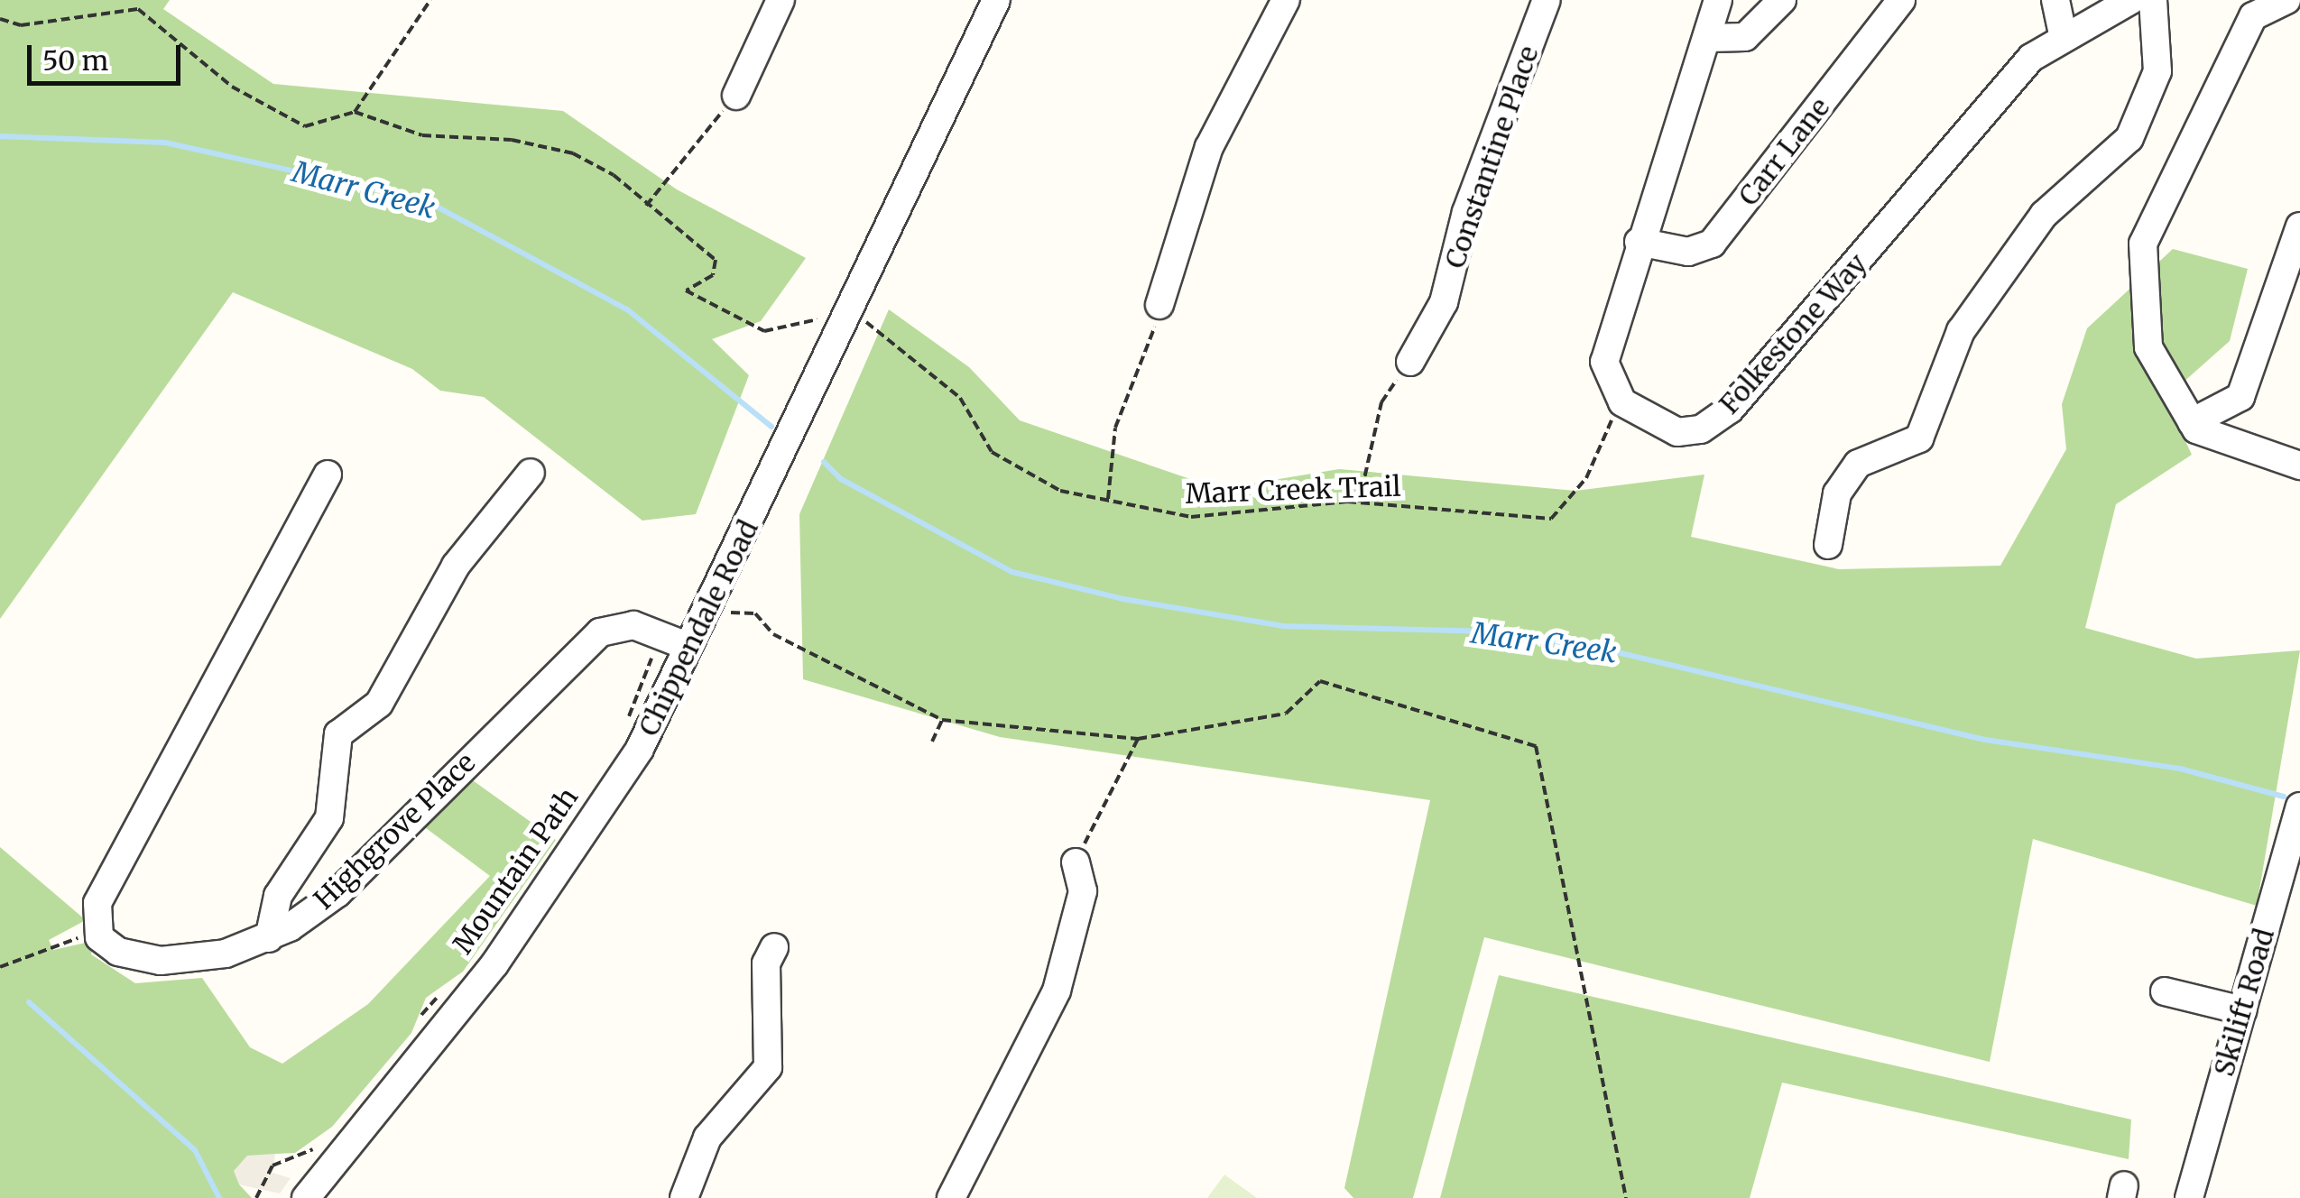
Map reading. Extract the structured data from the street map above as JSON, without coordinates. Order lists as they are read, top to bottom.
{
  "streets": {
    "street": [
      "Carr Lane",
      "Constantine Place",
      "Folkestone Way",
      "Chippendale Road",
      "Highgrove Place",
      "Skilift Road"
    ],
    "path": ["Marr Creek Trail", "Mountain Path"]
  },
  "crossings": [
    ["Folkestone Way", "Marr Creek Trail"],
    ["Chippendale Road", "Highgrove Place"]
  ],
  "water": ["Marr Creek"],
  "scale_bar": "50 m"
}
